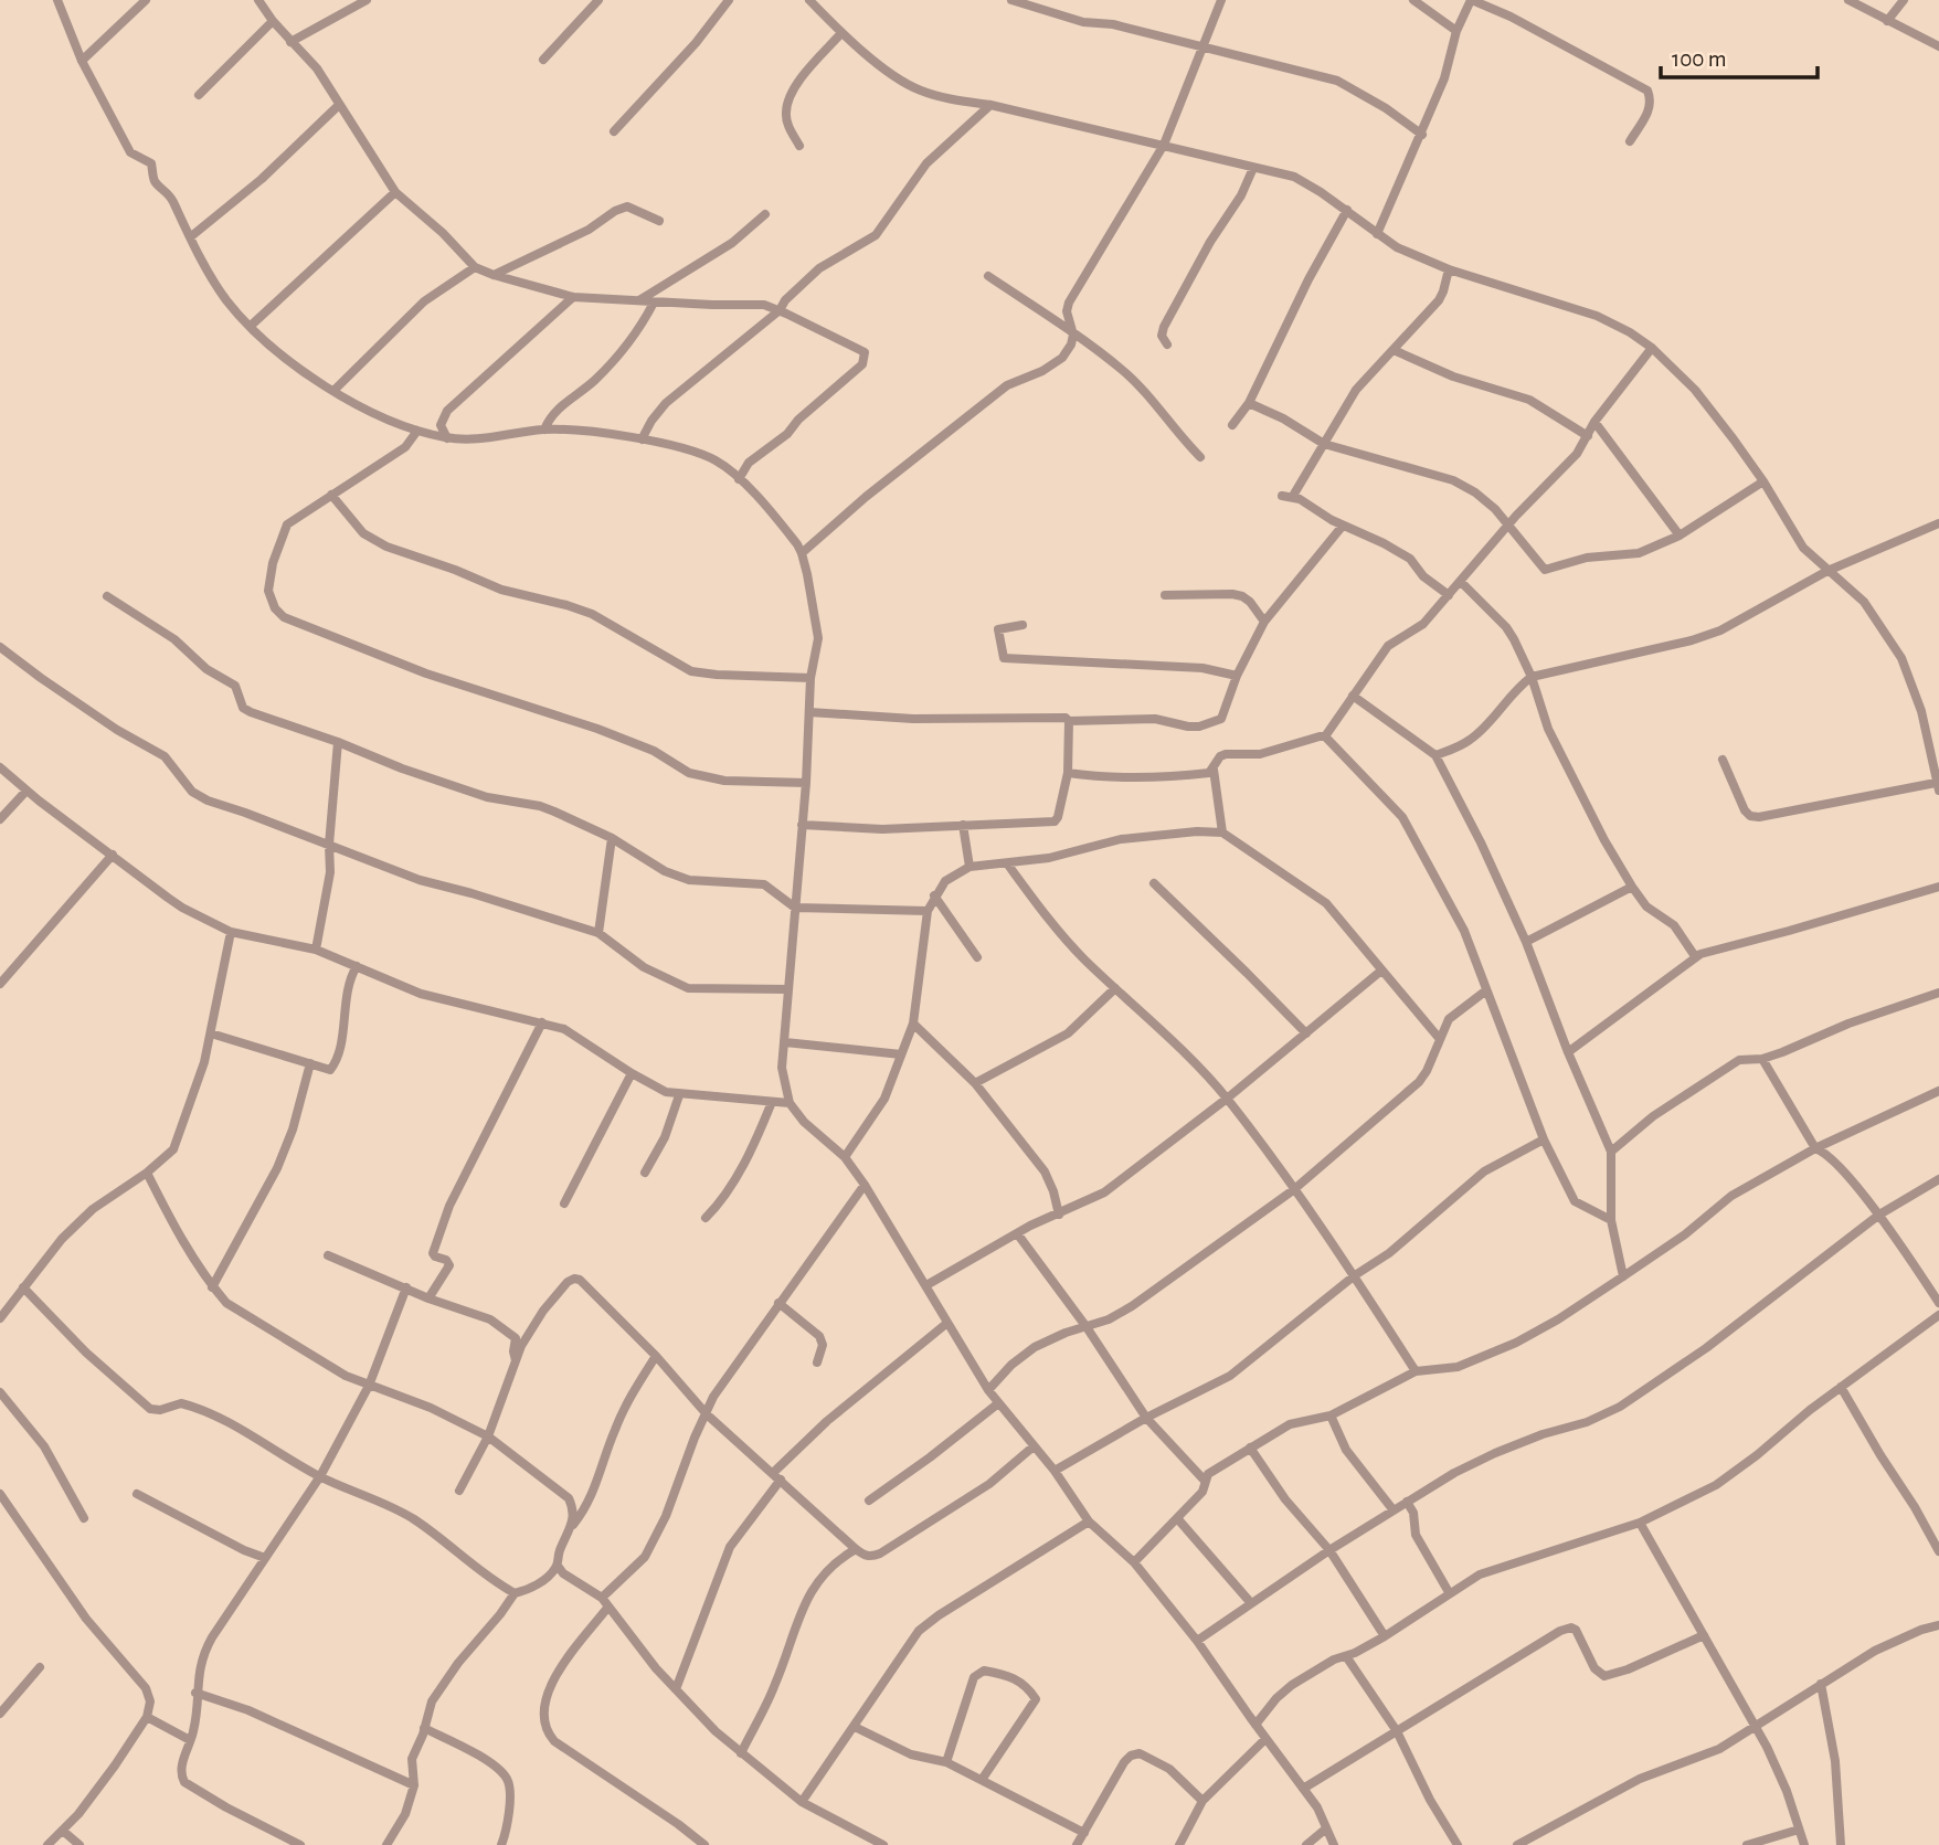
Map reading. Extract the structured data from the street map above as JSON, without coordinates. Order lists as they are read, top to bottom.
{
  "scale_bar": "100 m"
}
